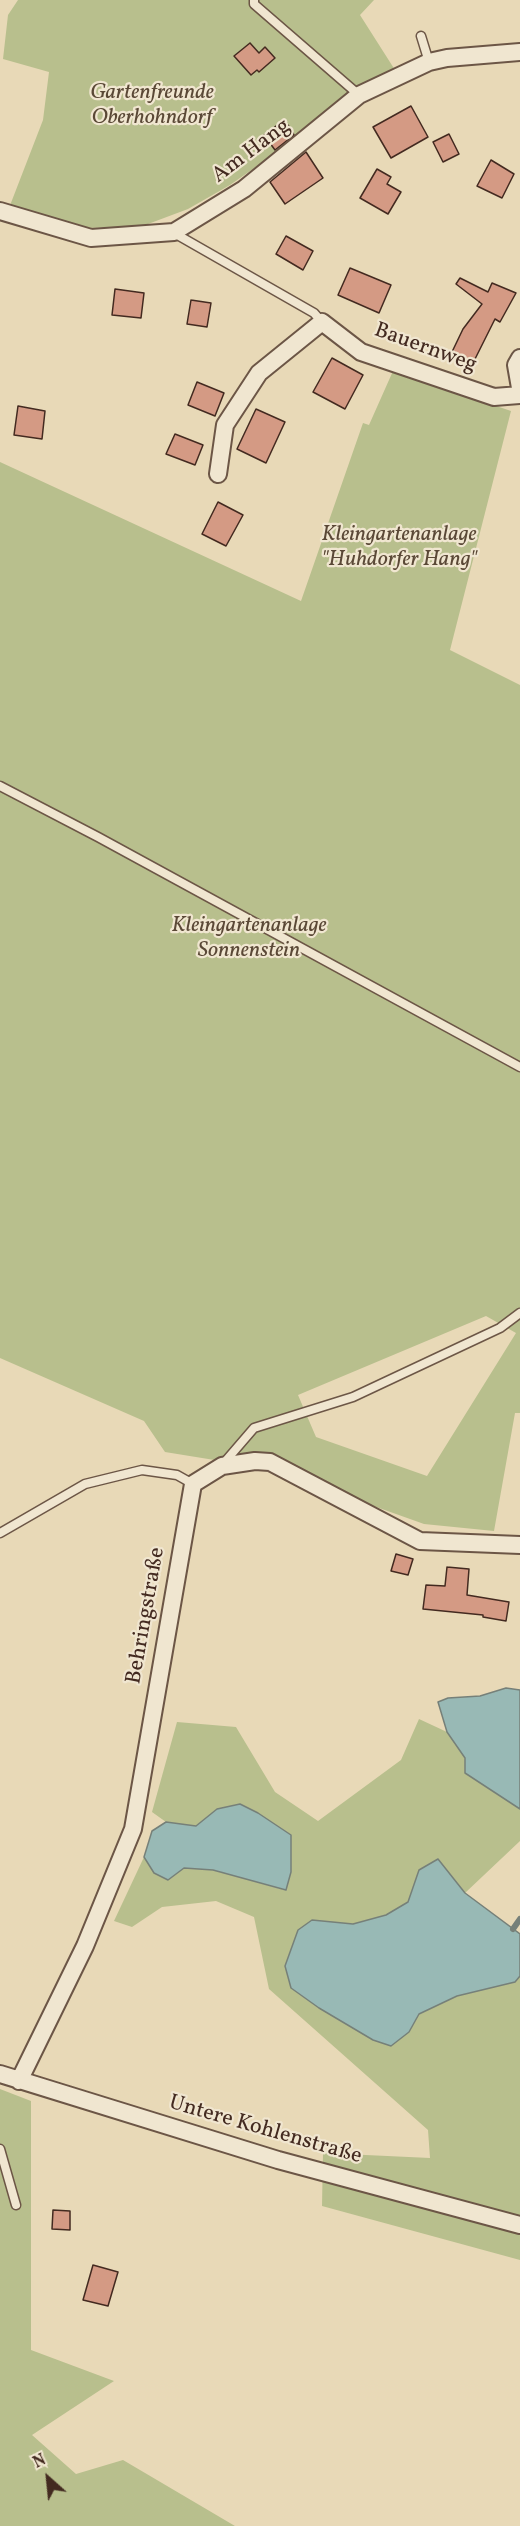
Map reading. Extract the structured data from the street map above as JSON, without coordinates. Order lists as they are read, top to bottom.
{
  "streets": {
    "street": [
      "Am Hang",
      "Bauernweg",
      "Behringstraße",
      "Untere Kohlenstraße"
    ]
  },
  "crossings": [
    ["Am Hang", "Bauernweg"],
    ["Behringstraße", "Untere Kohlenstraße"]
  ],
  "parks": ["Gartenfreunde Oberhohndorf", "Kleingartenanlage \"Huhdorfer Hang\"", "Kleingartenanlage Sonnenstein"],
  "north": "top left"
}
